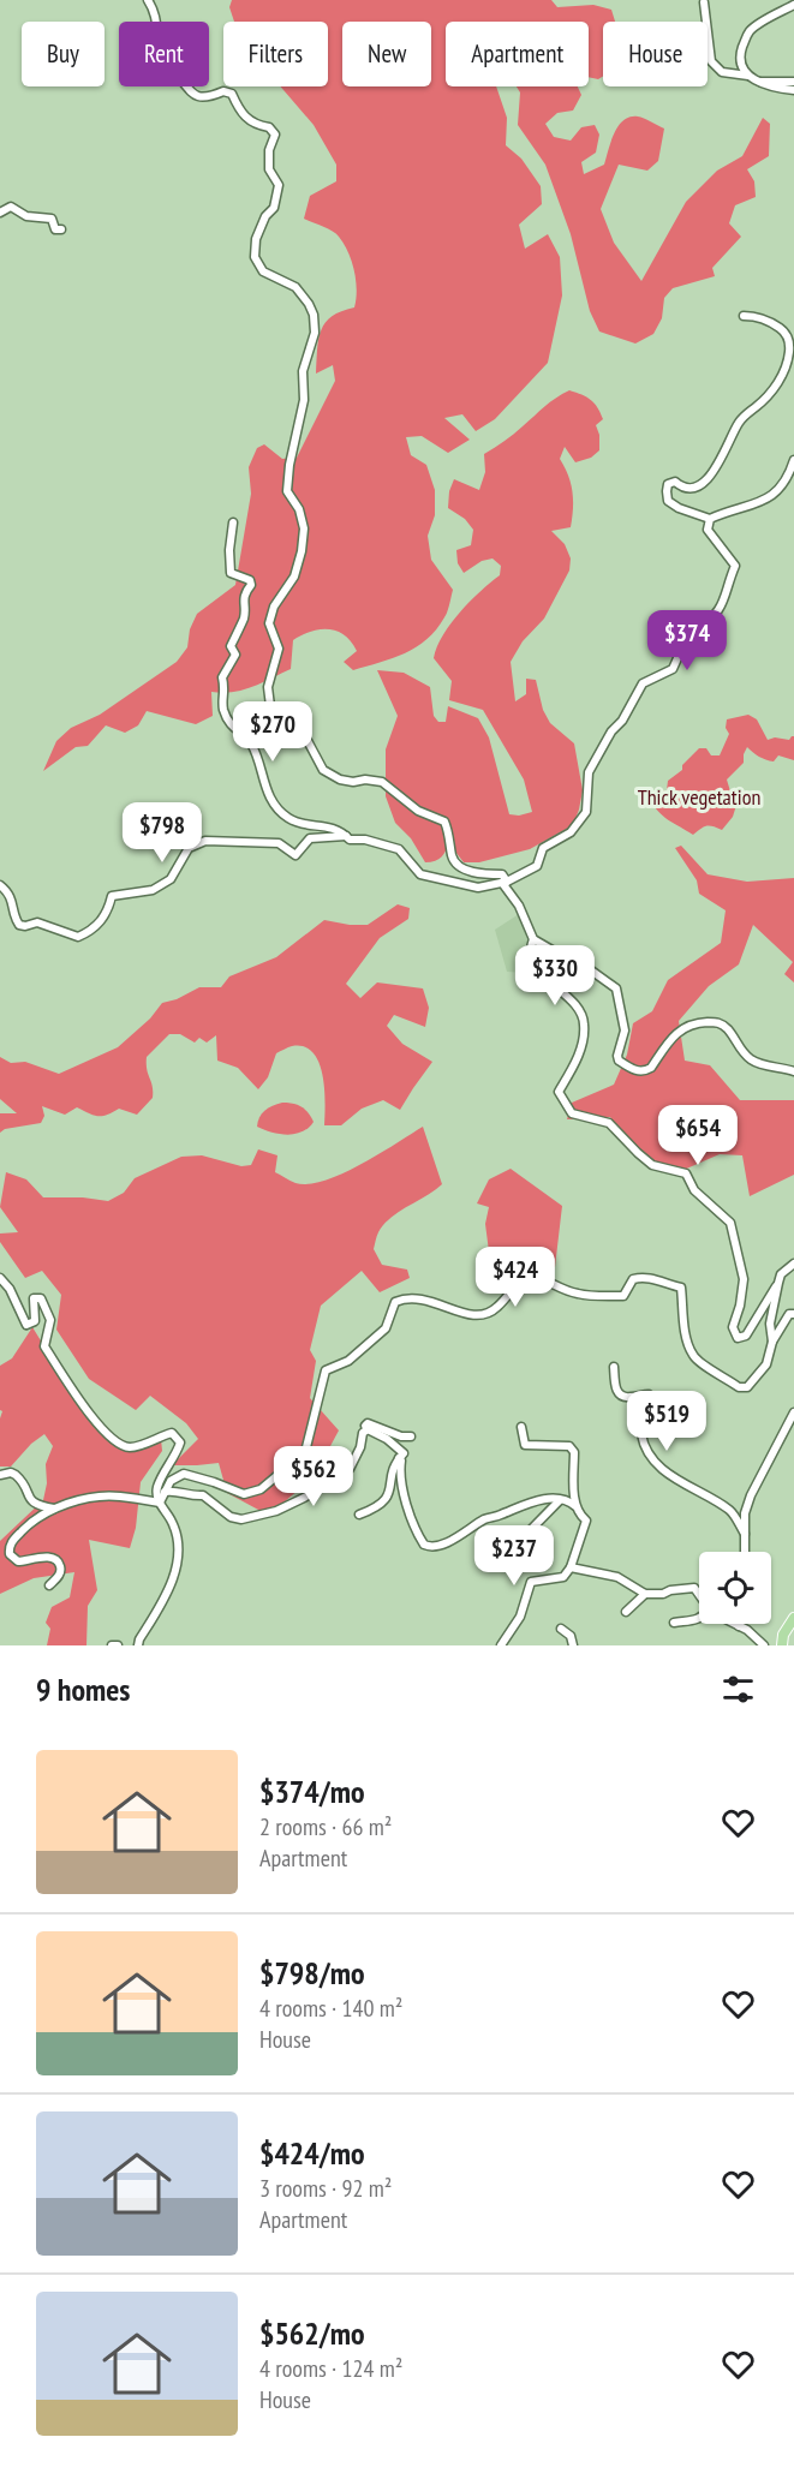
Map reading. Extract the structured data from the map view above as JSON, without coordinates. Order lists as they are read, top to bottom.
{
  "parks": ["Thick vegetation"],
  "page": {
    "chip": [
      "Buy",
      "Rent",
      "Filters",
      "New",
      "Apartment",
      "House"
    ],
    "price": [
      "$374",
      "$270",
      "$798",
      "$330",
      "$654",
      "$424",
      "$519",
      "$562",
      "$237"
    ],
    "heading": "9 homes",
    "list": [
      {
        "name": "$374/mo",
        "note": "2 rooms · 66 m² · Apartment"
      },
      {
        "name": "$798/mo",
        "note": "4 rooms · 140 m² · House"
      },
      {
        "name": "$424/mo",
        "note": "3 rooms · 92 m² · Apartment"
      },
      {
        "name": "$562/mo",
        "note": "4 rooms · 124 m² · House"
      }
    ]
  }
}
